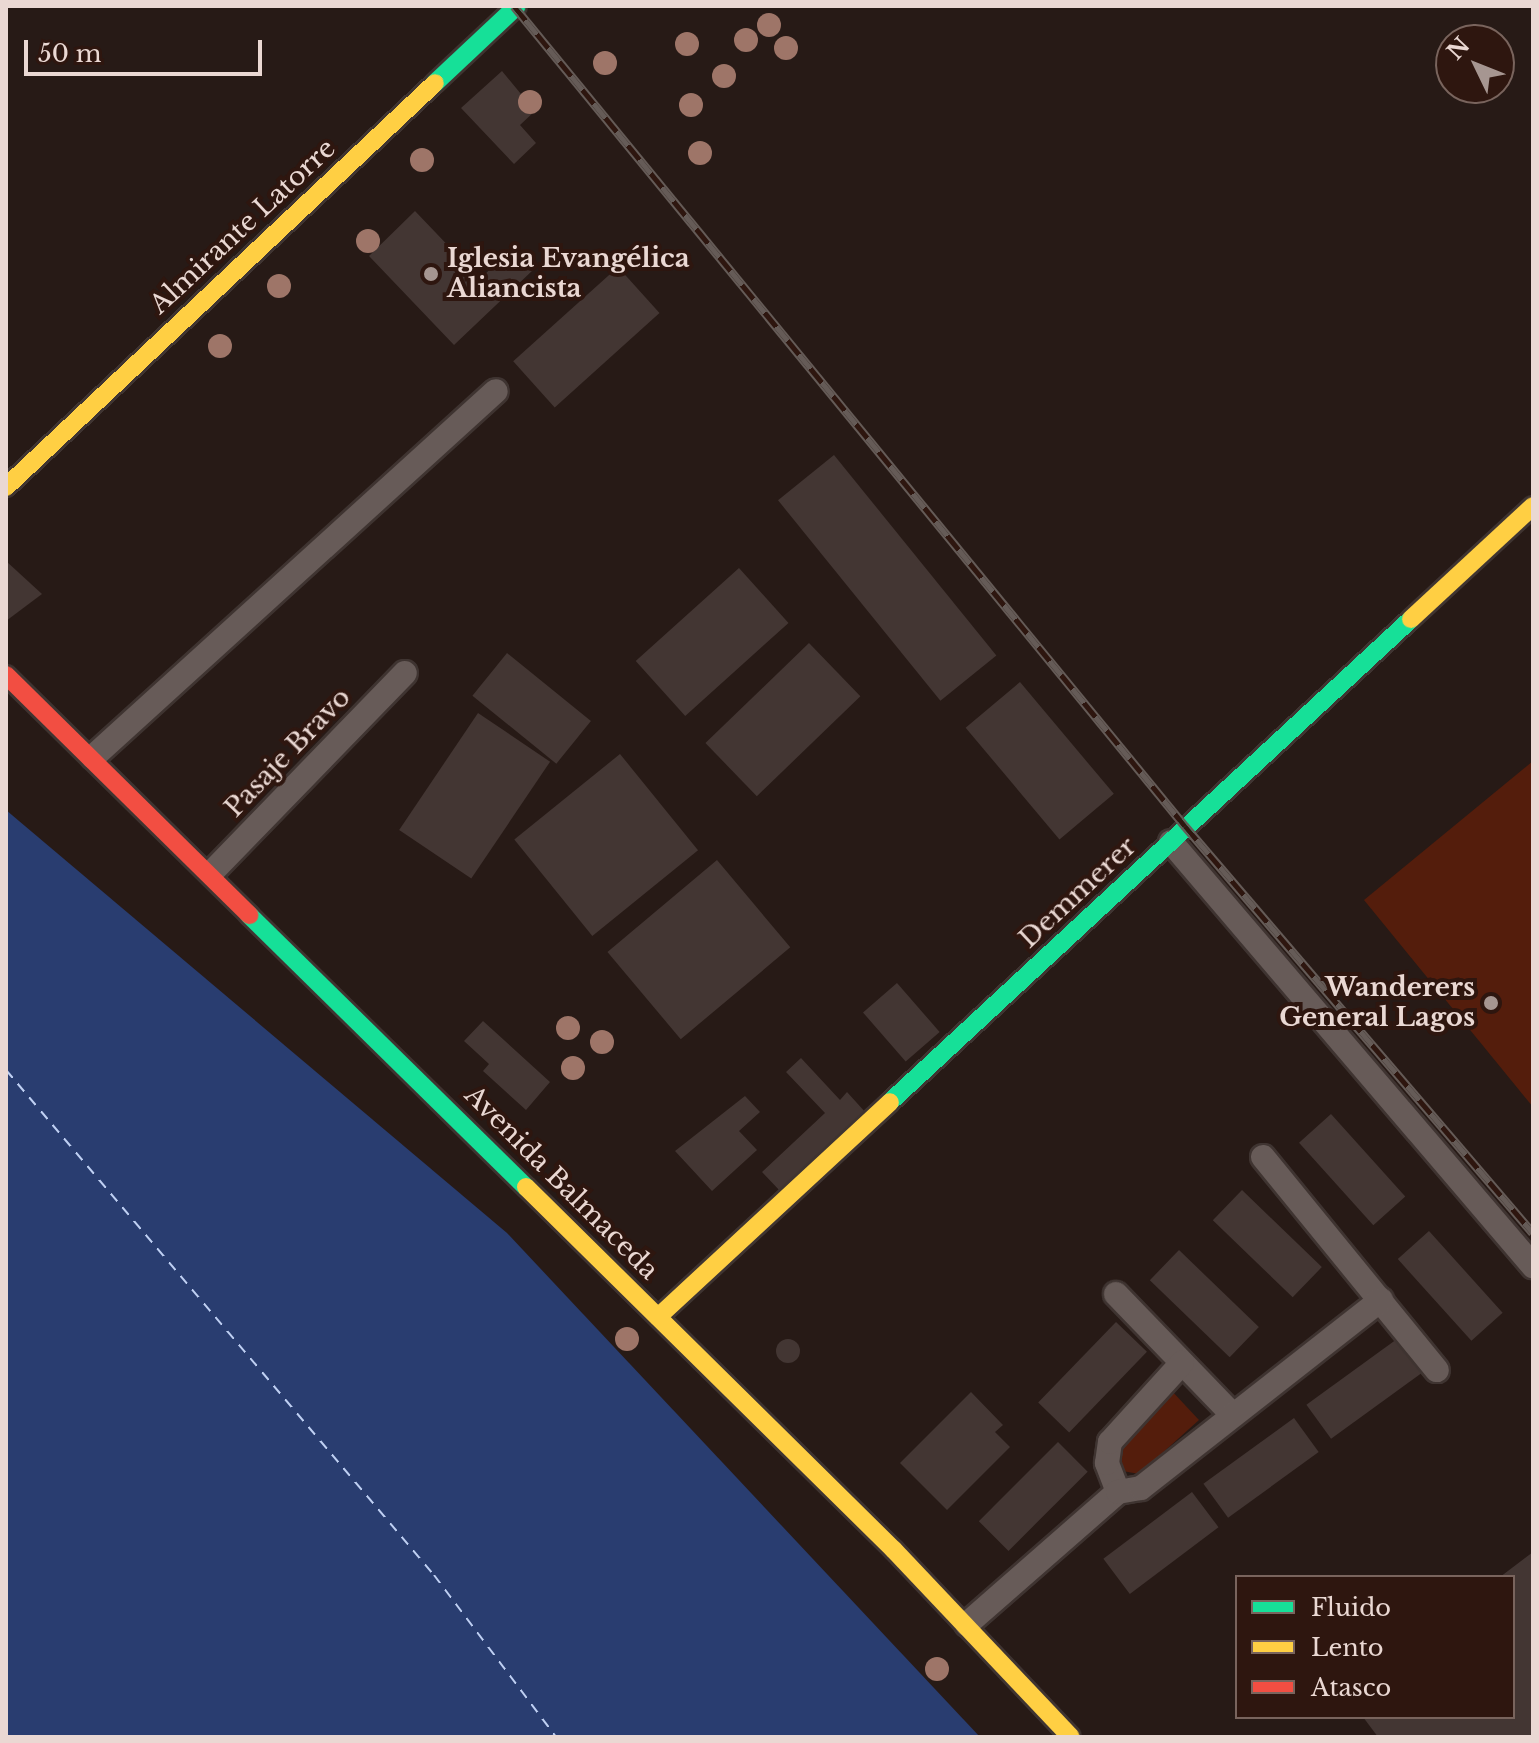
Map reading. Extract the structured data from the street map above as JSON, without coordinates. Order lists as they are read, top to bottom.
{
  "streets": {
    "street": [
      "Almirante Latorre",
      "Pasaje Bravo",
      "Demmerer",
      "Avenida Balmaceda"
    ]
  },
  "crossings": [
    ["Pasaje Bravo", "Avenida Balmaceda"],
    ["Demmerer", "Avenida Balmaceda"]
  ],
  "places": ["Iglesia Evangélica Aliancista", "Wanderers General Lagos"],
  "legend": ["Fluido", "Lento", "Atasco"],
  "scale_bar": "50 m",
  "north": "top left"
}
